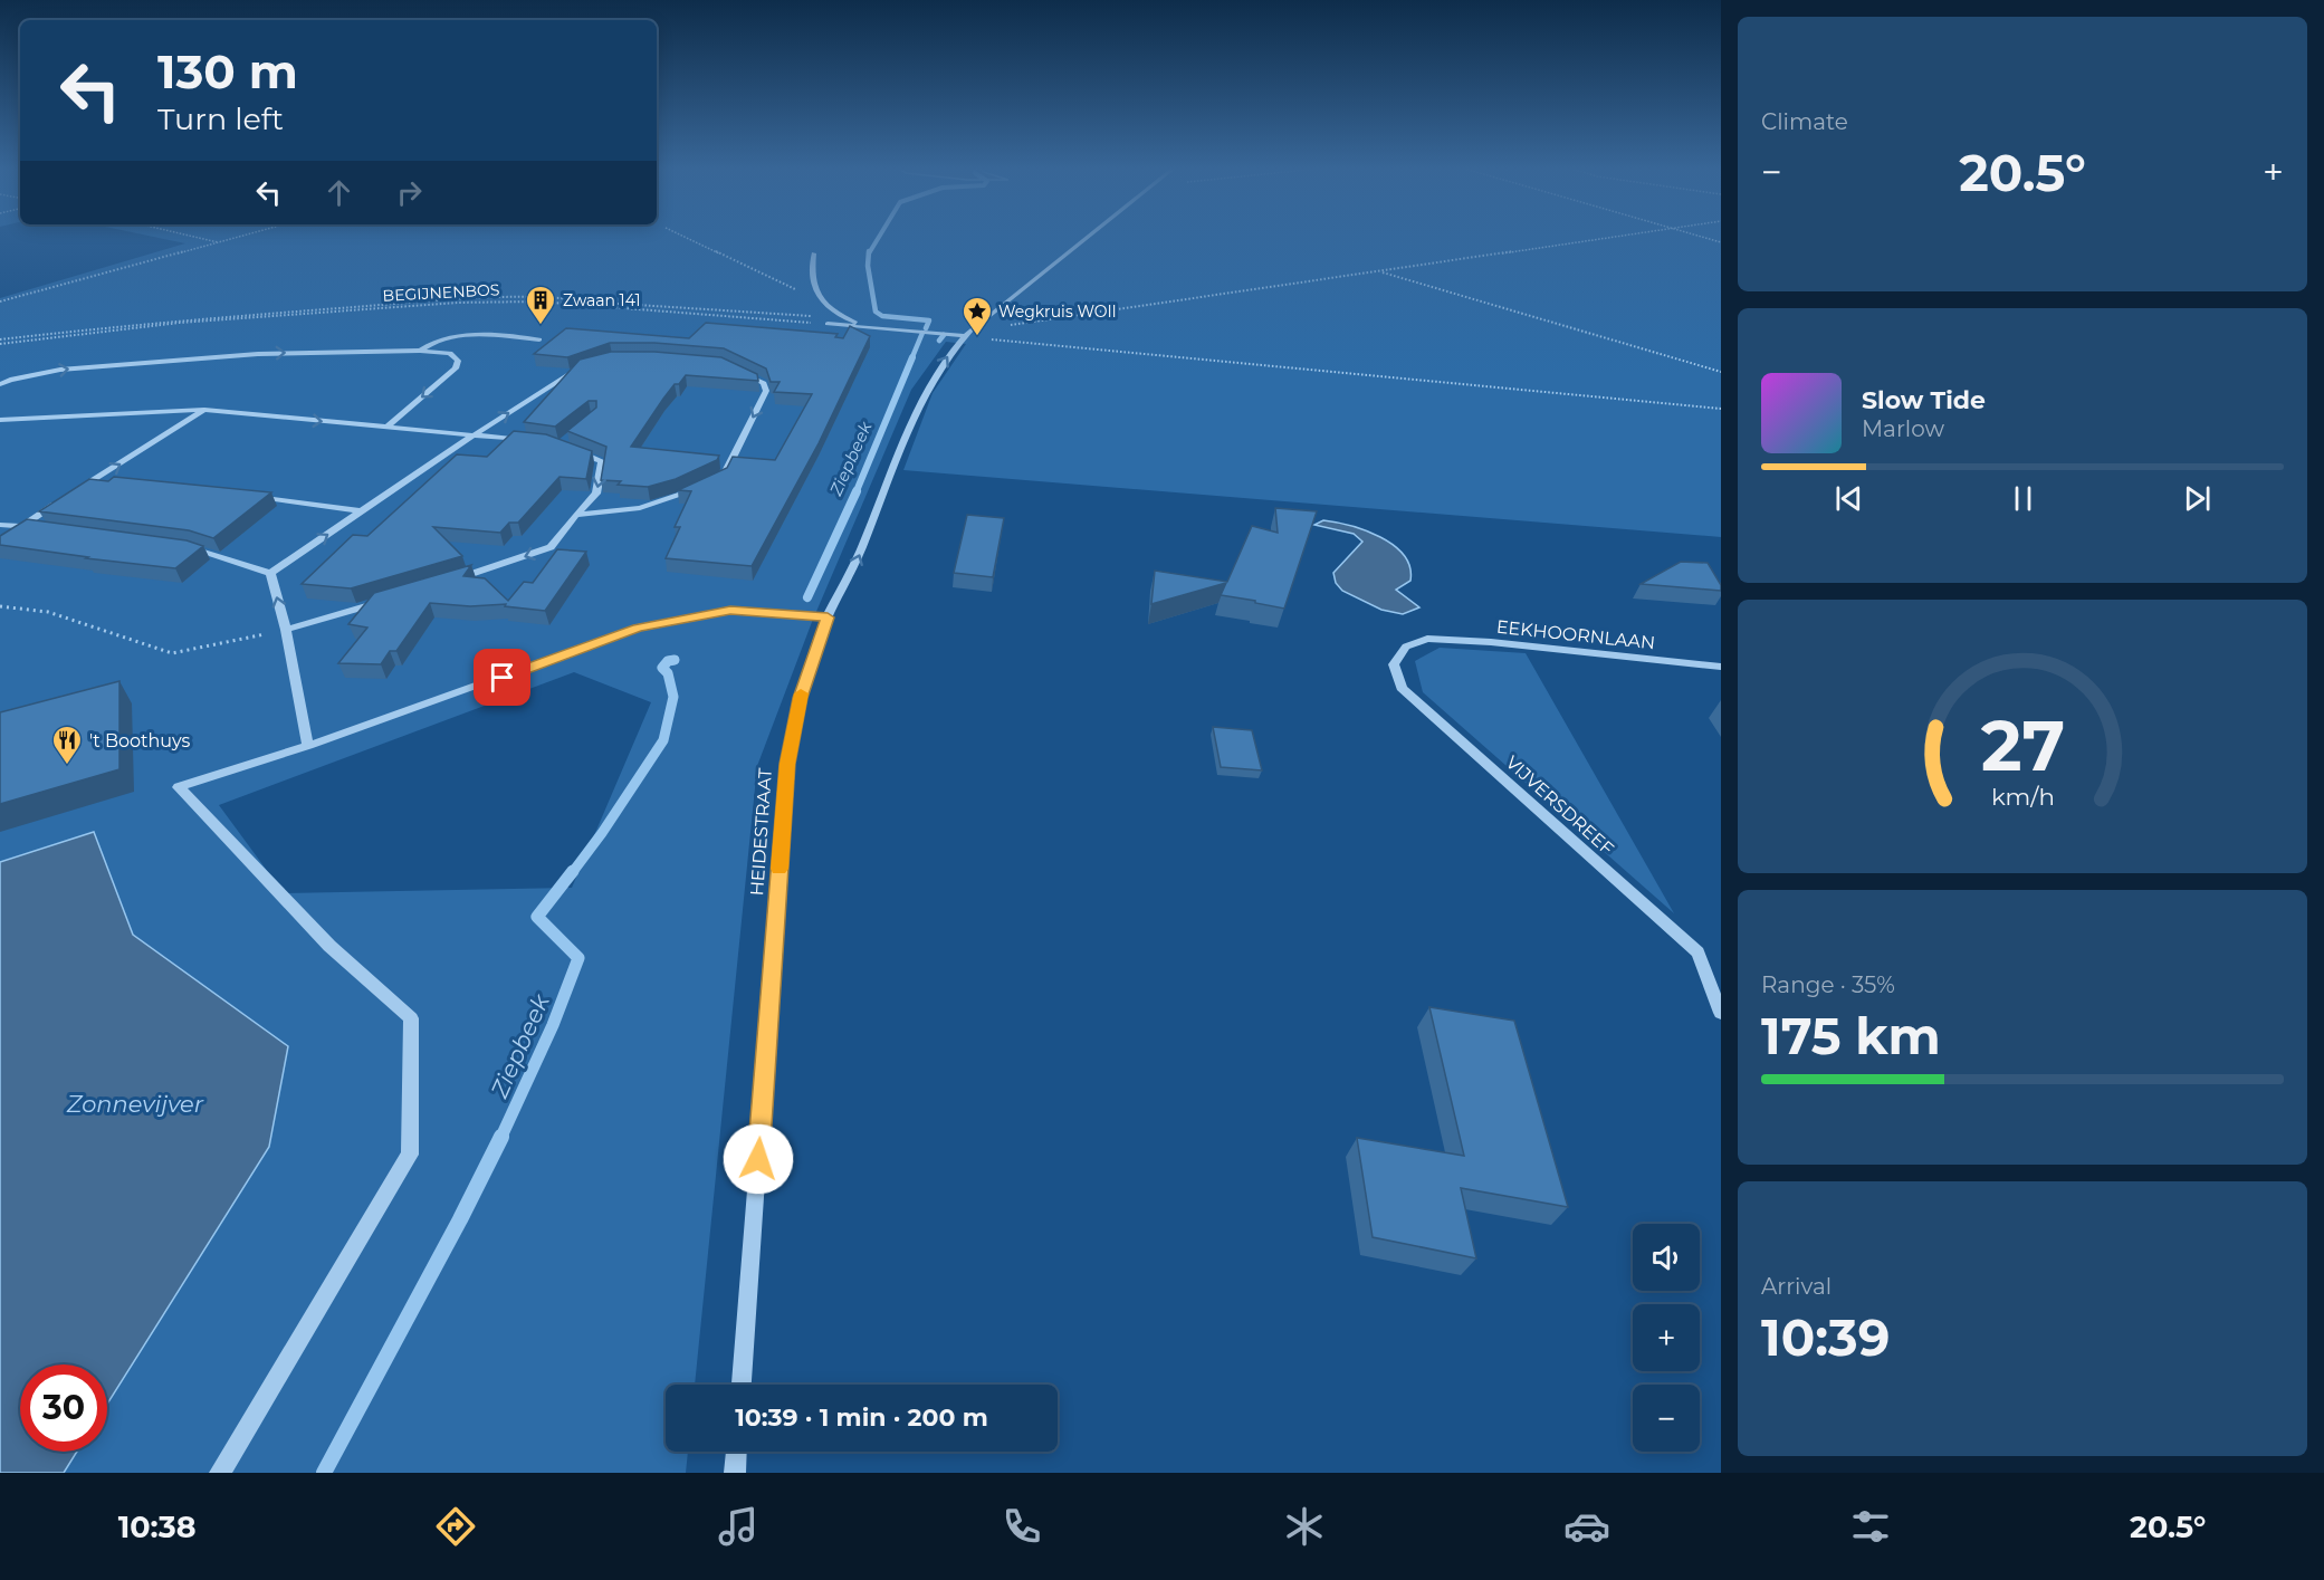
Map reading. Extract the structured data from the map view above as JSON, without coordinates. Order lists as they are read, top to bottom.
{
  "streets": {
    "street": ["EEKHOORNLAAN", "VIJVERSDREEF", "HEIDESTRAAT"],
    "path": ["BEGIJNENBOS"]
  },
  "crossings": [
    ["EEKHOORNLAAN", "VIJVERSDREEF"]
  ],
  "water": ["Ziepbeek", "Zonnevijver"],
  "places": {
    "building": ["Zwaan 141"],
    "place": ["Wegkruis WOII"],
    "restaurant": ["'t Boothuys"]
  },
  "page": {
    "tile": [
      "Climate",
      ["Range · 35%", "175 km"],
      ["Arrival", "10:39"]
    ],
    "turn": ["130 m", "Turn left"],
    "heat": ["−", "20.5°", "+"],
    "song": ["Slow Tide", "Marlow"],
    "map_buttons": ["+", "−"],
    "limit": "30",
    "trip": "10:39 · 1 min · 200 m",
    "tabs": ["10:38", "20.5°"],
    "gauge": ["27", "km/h"]
  }
}
